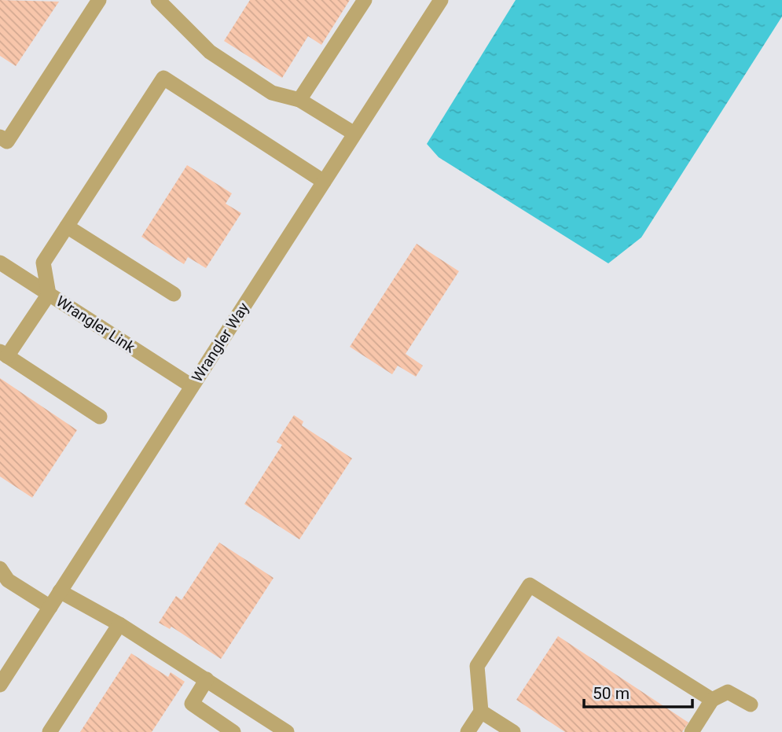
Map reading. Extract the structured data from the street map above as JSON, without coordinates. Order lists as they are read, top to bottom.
{
  "streets": {
    "street": ["Wrangler Link", "Wrangler Way"]
  },
  "crossings": [
    ["Wrangler Link", "Wrangler Way"]
  ],
  "scale_bar": "50 m"
}
